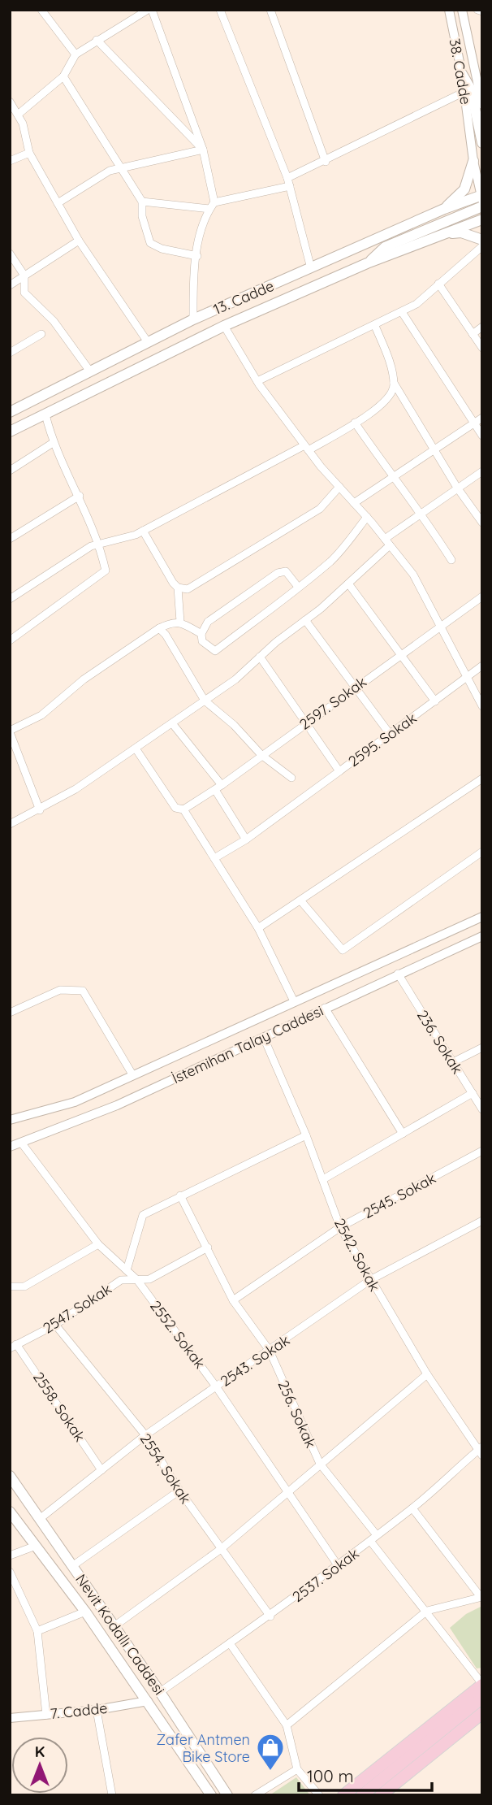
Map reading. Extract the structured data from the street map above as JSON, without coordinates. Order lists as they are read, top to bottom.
{
  "streets": {
    "main road": ["13. Cadde", "Nevit Kodallı Caddesi"],
    "street": [
      "38. Cadde",
      "2597. Sokak",
      "2595. Sokak",
      "236. Sokak",
      "İstemihan Talay Caddesi",
      "2545. Sokak",
      "2542. Sokak",
      "2547. Sokak",
      "2552. Sokak",
      "2543. Sokak",
      "2558. Sokak",
      "256. Sokak",
      "2554. Sokak",
      "2537. Sokak",
      "7. Cadde"
    ]
  },
  "crossings": [
    ["38. Cadde", "13. Cadde"],
    ["2597. Sokak", "2595. Sokak"],
    ["236. Sokak", "İstemihan Talay Caddesi"],
    ["İstemihan Talay Caddesi", "2542. Sokak"],
    ["İstemihan Talay Caddesi", "2552. Sokak"],
    ["2545. Sokak", "2542. Sokak"],
    ["2545. Sokak", "256. Sokak"],
    ["2542. Sokak", "2543. Sokak"],
    ["2542. Sokak", "2537. Sokak"],
    ["2547. Sokak", "2552. Sokak"],
    ["2547. Sokak", "2558. Sokak"],
    ["2547. Sokak", "256. Sokak"],
    ["2547. Sokak", "2554. Sokak"],
    ["2552. Sokak", "2543. Sokak"],
    ["2552. Sokak", "2537. Sokak"],
    ["2543. Sokak", "2558. Sokak"],
    ["2543. Sokak", "256. Sokak"],
    ["2543. Sokak", "2554. Sokak"],
    ["2543. Sokak", "Nevit Kodallı Caddesi"],
    ["256. Sokak", "2537. Sokak"],
    ["2554. Sokak", "2537. Sokak"],
    ["2537. Sokak", "Nevit Kodallı Caddesi"],
    ["Nevit Kodallı Caddesi", "7. Cadde"]
  ],
  "places": {
    "shop": ["Zafer Antmen Bike Store"]
  },
  "scale_bar": "100 m",
  "north": "top"
}
